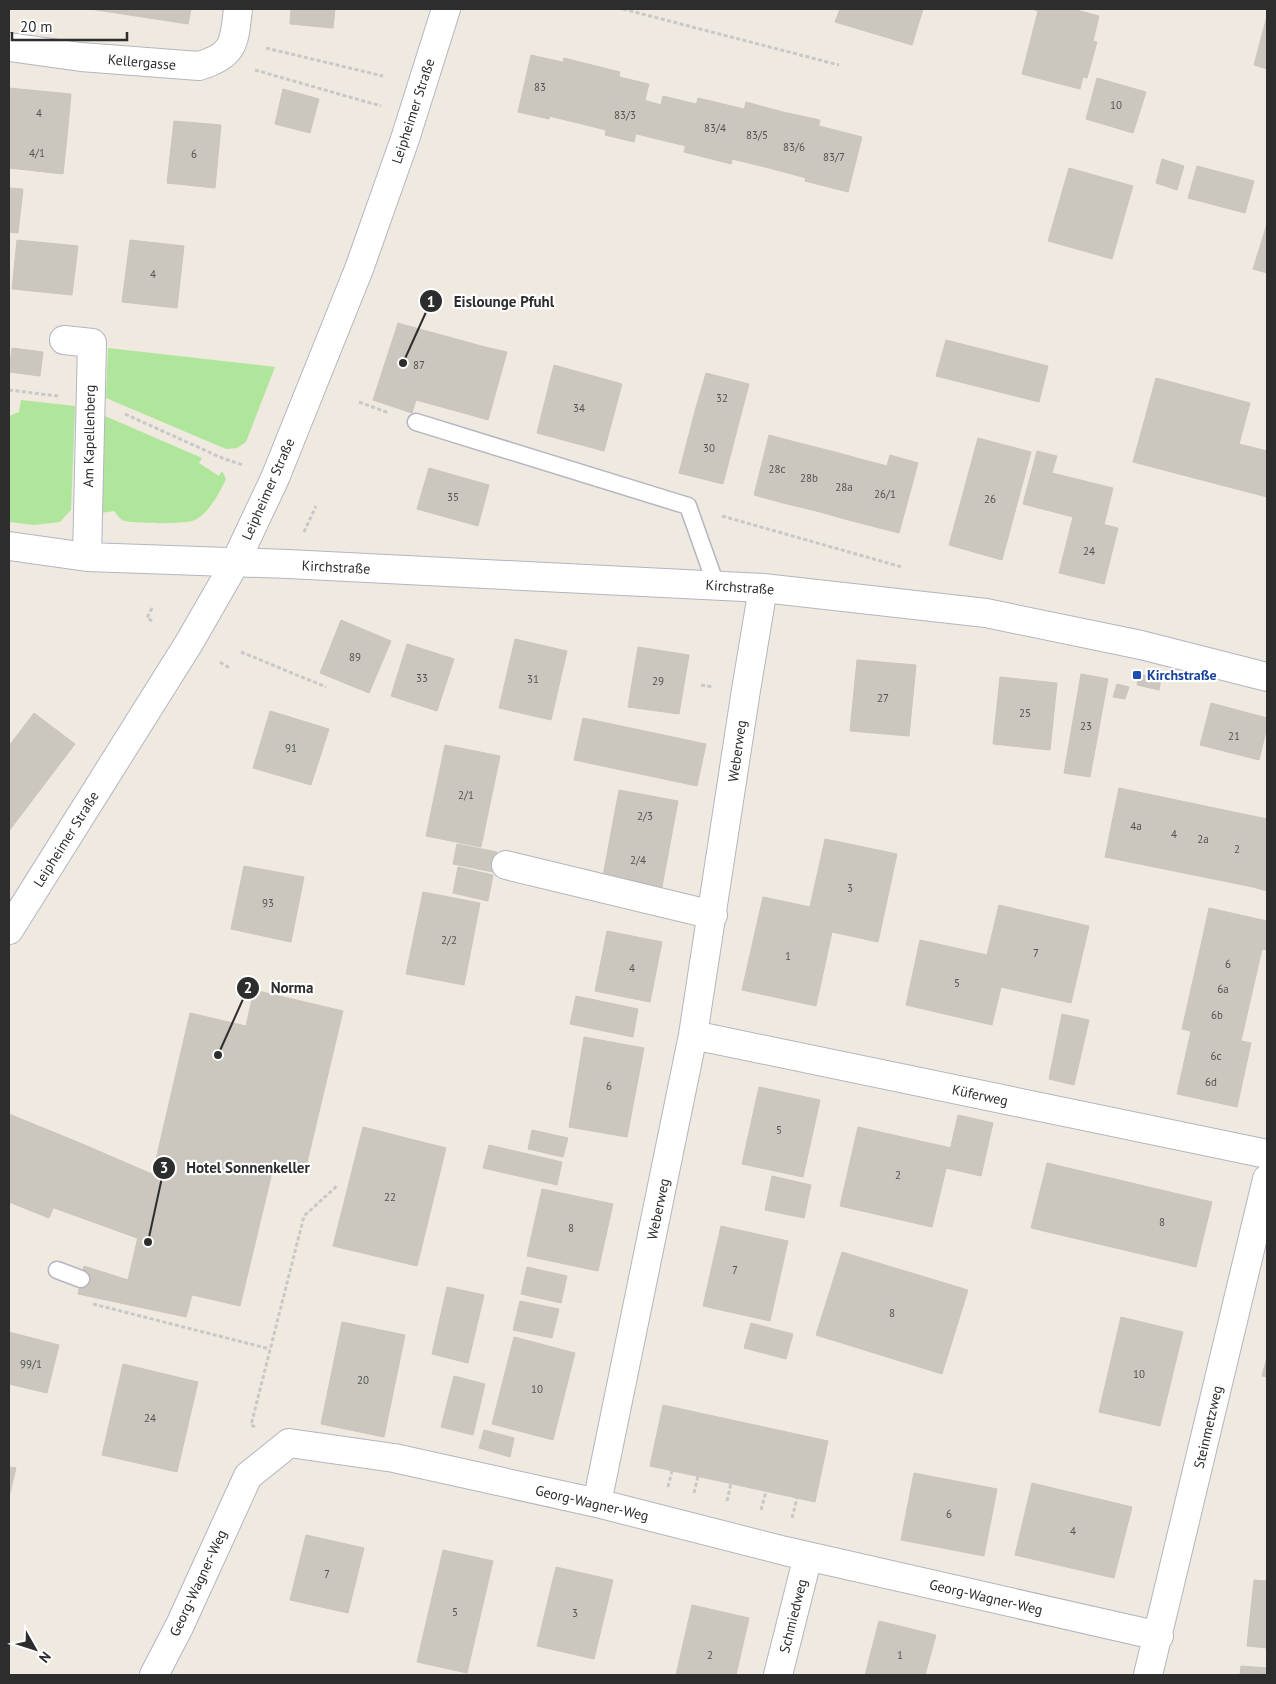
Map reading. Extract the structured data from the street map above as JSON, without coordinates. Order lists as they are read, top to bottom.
{
  "streets": {
    "street": [
      "Kellergasse",
      "Leipheimer Straße",
      "Am Kapellenberg",
      "Kirchstraße",
      "Weberweg",
      "Küferweg",
      "Steinmetzweg",
      "Georg-Wagner-Weg",
      "Schmiedweg"
    ]
  },
  "crossings": [
    ["Leipheimer Straße", "Kirchstraße"],
    ["Kirchstraße", "Weberweg"],
    ["Weberweg", "Küferweg"],
    ["Weberweg", "Georg-Wagner-Weg"],
    ["Steinmetzweg", "Georg-Wagner-Weg"],
    ["Georg-Wagner-Weg", "Schmiedweg"]
  ],
  "places": {
    "other": ["Eislounge Pfuhl", "Norma", "Hotel Sonnenkeller"],
    "transit": ["Kirchstraße"]
  },
  "house_numbers": [
    "83",
    "10",
    "4",
    "83/3",
    "83/4",
    "83/5",
    "83/6",
    "4/1",
    "6",
    "83/7",
    "4",
    "87",
    "32",
    "34",
    "30",
    "28c",
    "28b",
    "28a",
    "26/1",
    "35",
    "26",
    "24",
    "89",
    "33",
    "31",
    "29",
    "27",
    "25",
    "23",
    "21",
    "91",
    "2/1",
    "2/3",
    "4a",
    "4",
    "2a",
    "2",
    "2/4",
    "3",
    "93",
    "2/2",
    "7",
    "1",
    "6",
    "4",
    "5",
    "6a",
    "6b",
    "6c",
    "6d",
    "6",
    "5",
    "2",
    "22",
    "8",
    "8",
    "7",
    "8",
    "99/1",
    "10",
    "20",
    "10",
    "24",
    "6",
    "4",
    "7",
    "5",
    "3",
    "2",
    "1"
  ],
  "scale_bar": "20 m",
  "north": "bottom right"
}
